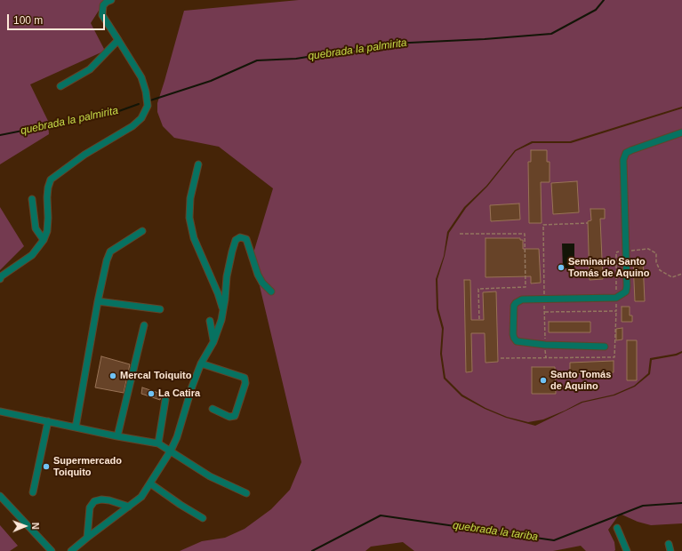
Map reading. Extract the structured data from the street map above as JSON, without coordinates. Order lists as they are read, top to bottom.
{
  "water": ["quebrada la palmirita", "quebrada la tariba"],
  "places": [
    "Seminario Santo Tomás de Aquino",
    "Mercal Toiquito",
    "Santo Tomás de Aquino",
    "La Catira",
    "Supermercado Toiquito"
  ],
  "scale_bar": "100 m",
  "north": "right"
}
